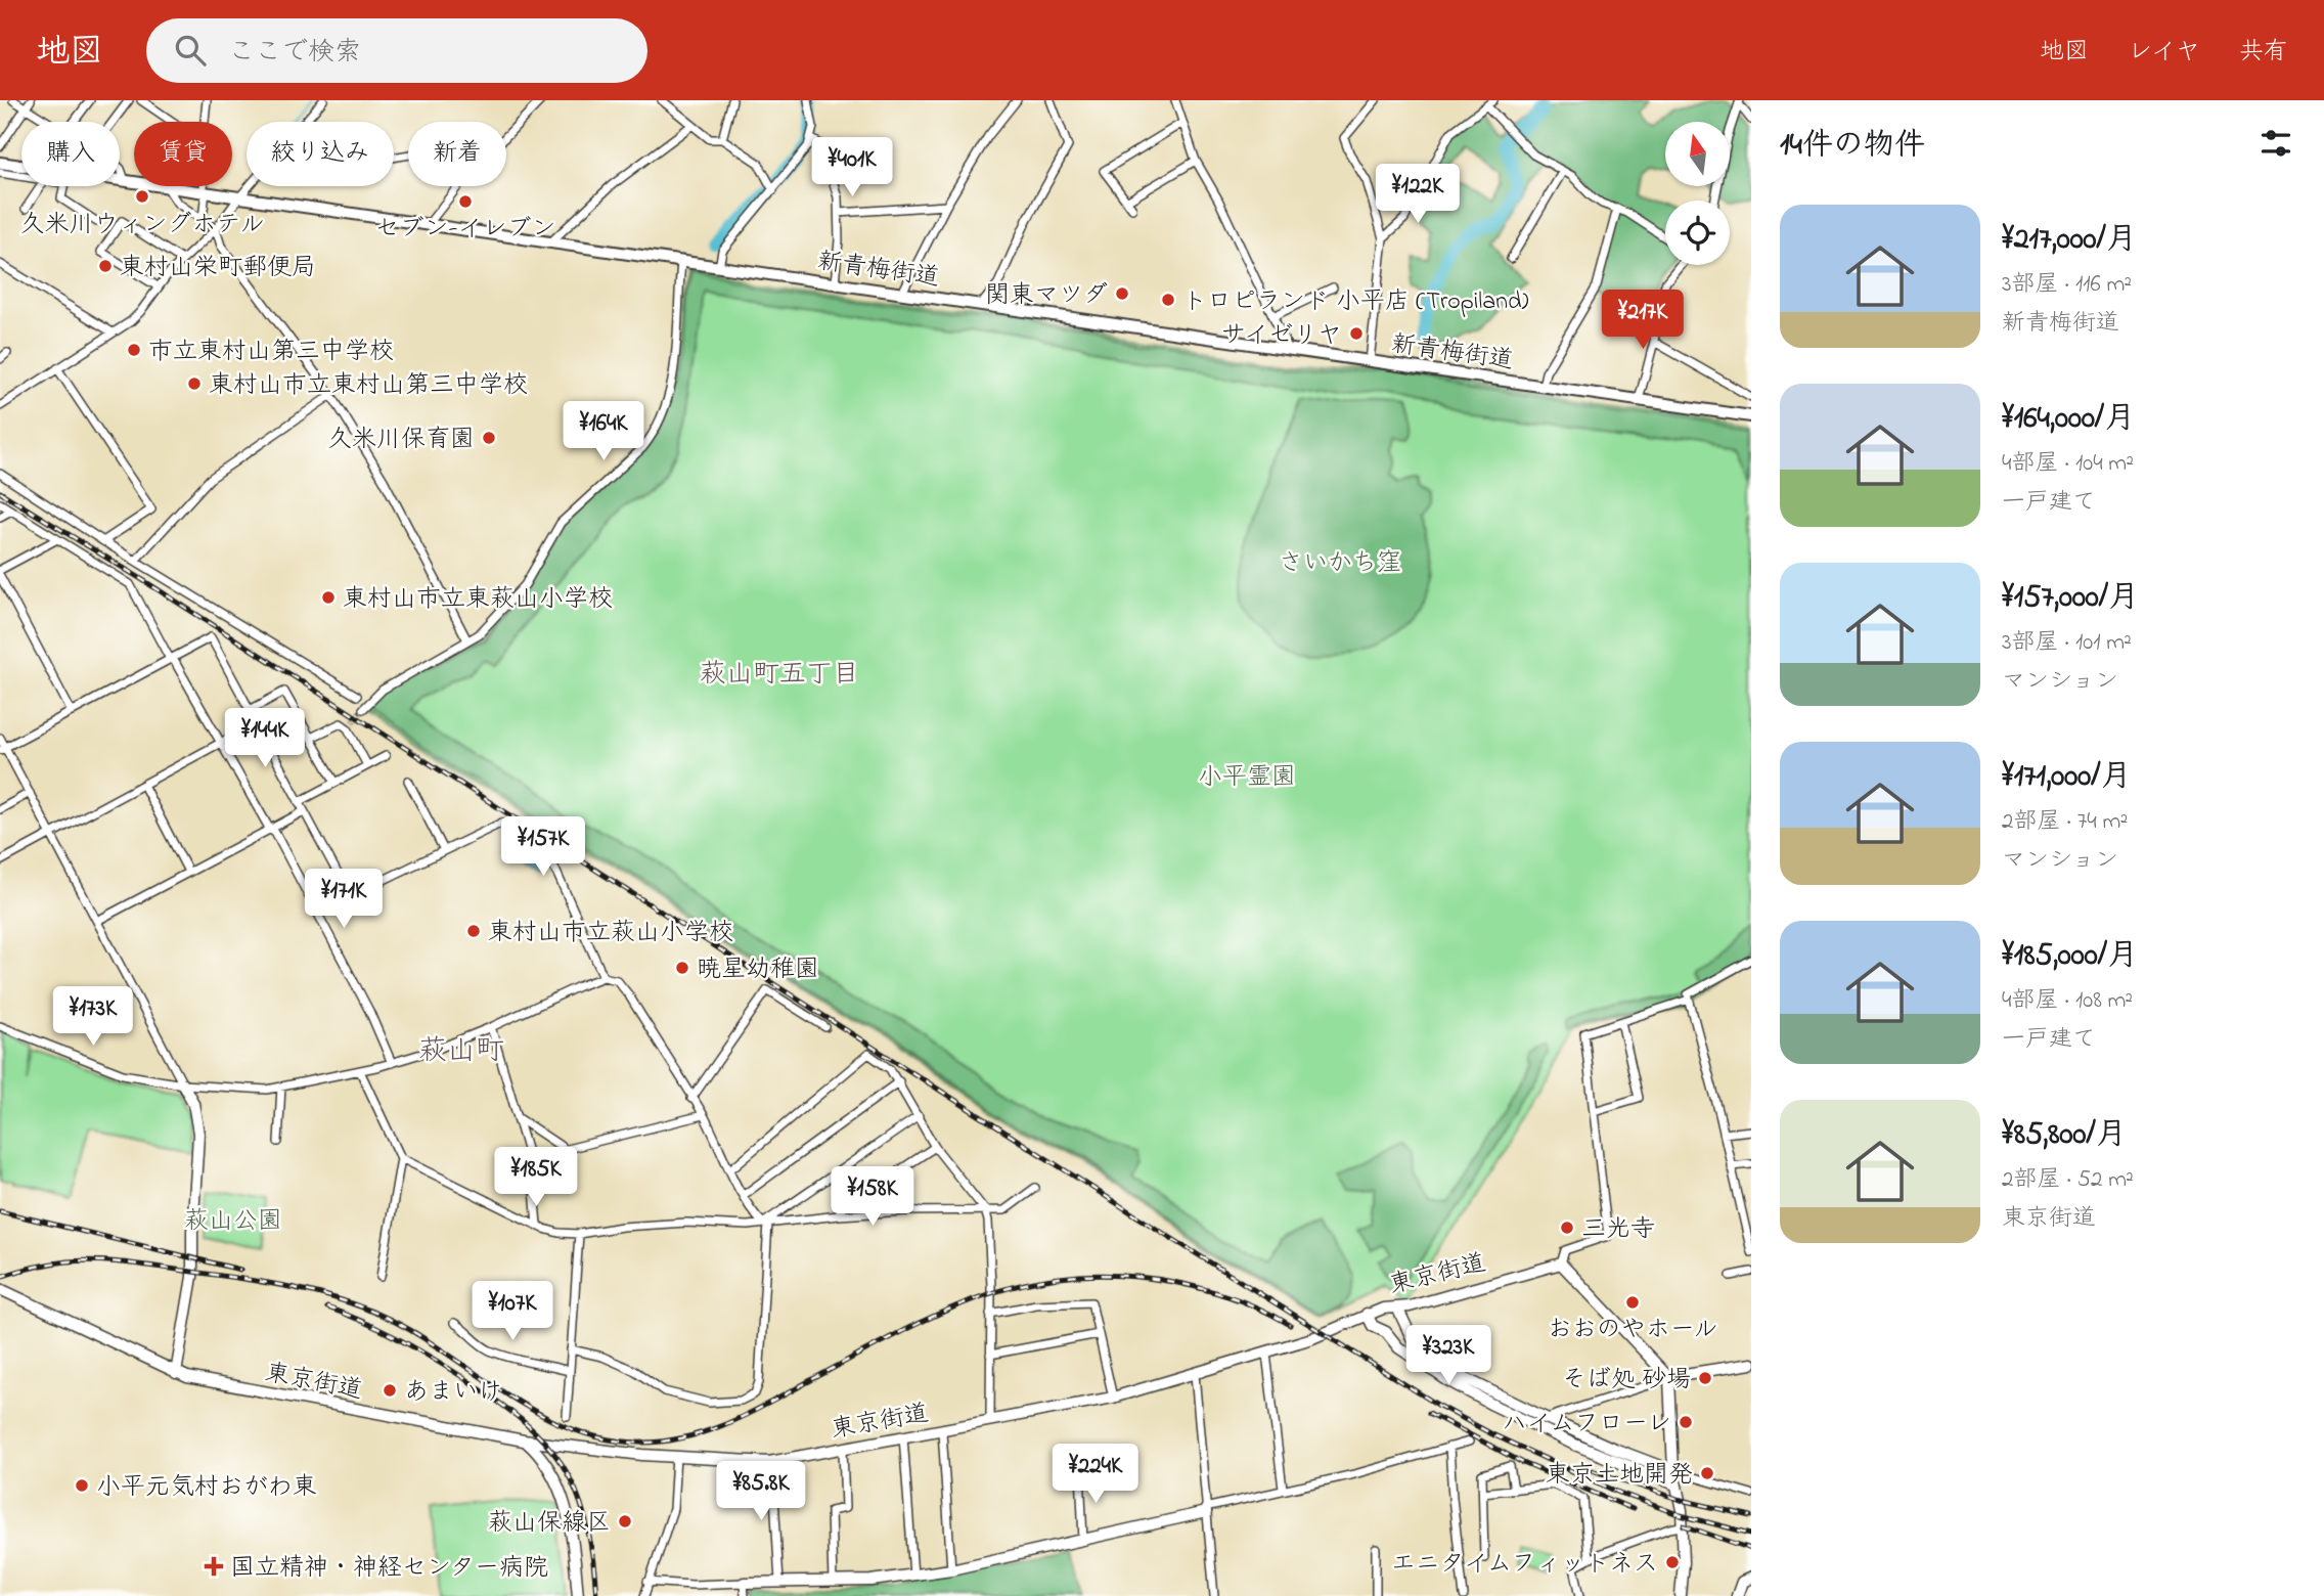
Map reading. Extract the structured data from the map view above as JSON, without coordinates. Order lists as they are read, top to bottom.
{
  "streets": {
    "main road": ["新青梅街道"],
    "street": ["東京街道"]
  },
  "districts": ["萩山町五丁目", "萩山町"],
  "parks": ["さいかち窪", "小平霊園", "萩山公園"],
  "places": {
    "other": [
      "久米川ウィングホテル",
      "セブン-イレブン",
      "東村山栄町郵便局",
      "関東マツダ",
      "トロピランド 小平店 (Tropiland)",
      "サイゼリヤ",
      "市立東村山第三中学校",
      "東村山市立東村山第三中学校",
      "久米川保育園",
      "東村山市立東萩山小学校",
      "東村山市立萩山小学校",
      "暁星幼稚園",
      "三光寺",
      "おおのやホール",
      "そば処 砂場",
      "あまいけ",
      "ハイムフローレ",
      "東京土地開発",
      "小平元気村おがわ東",
      "萩山保線区",
      "エニタイムフィットネス"
    ],
    "health": ["国立精神・神経センター病院"]
  },
  "north": "top",
  "page": {
    "header": "地図",
    "search": "ここで検索",
    "nav": ["地図", "レイヤ", "共有"],
    "heading": "14件の物件",
    "chip": [
      "購入",
      "賃貸",
      "絞り込み",
      "新着"
    ],
    "price": [
      "¥401K",
      "¥122K",
      "¥217K",
      "¥164K",
      "¥144K",
      "¥157K",
      "¥171K",
      "¥173K",
      "¥185K",
      "¥158K",
      "¥107K",
      "¥323K",
      "¥224K",
      "¥85.8K"
    ],
    "list": [
      {
        "name": "¥217,000/月",
        "note": "3部屋 · 116 m² · 新青梅街道"
      },
      {
        "name": "¥164,000/月",
        "note": "4部屋 · 104 m² · 一戸建て"
      },
      {
        "name": "¥157,000/月",
        "note": "3部屋 · 101 m² · マンション"
      },
      {
        "name": "¥171,000/月",
        "note": "2部屋 · 74 m² · マンション"
      },
      {
        "name": "¥185,000/月",
        "note": "4部屋 · 108 m² · 一戸建て"
      },
      {
        "name": "¥85,800/月",
        "note": "2部屋 · 52 m² · 東京街道"
      }
    ]
  }
}
